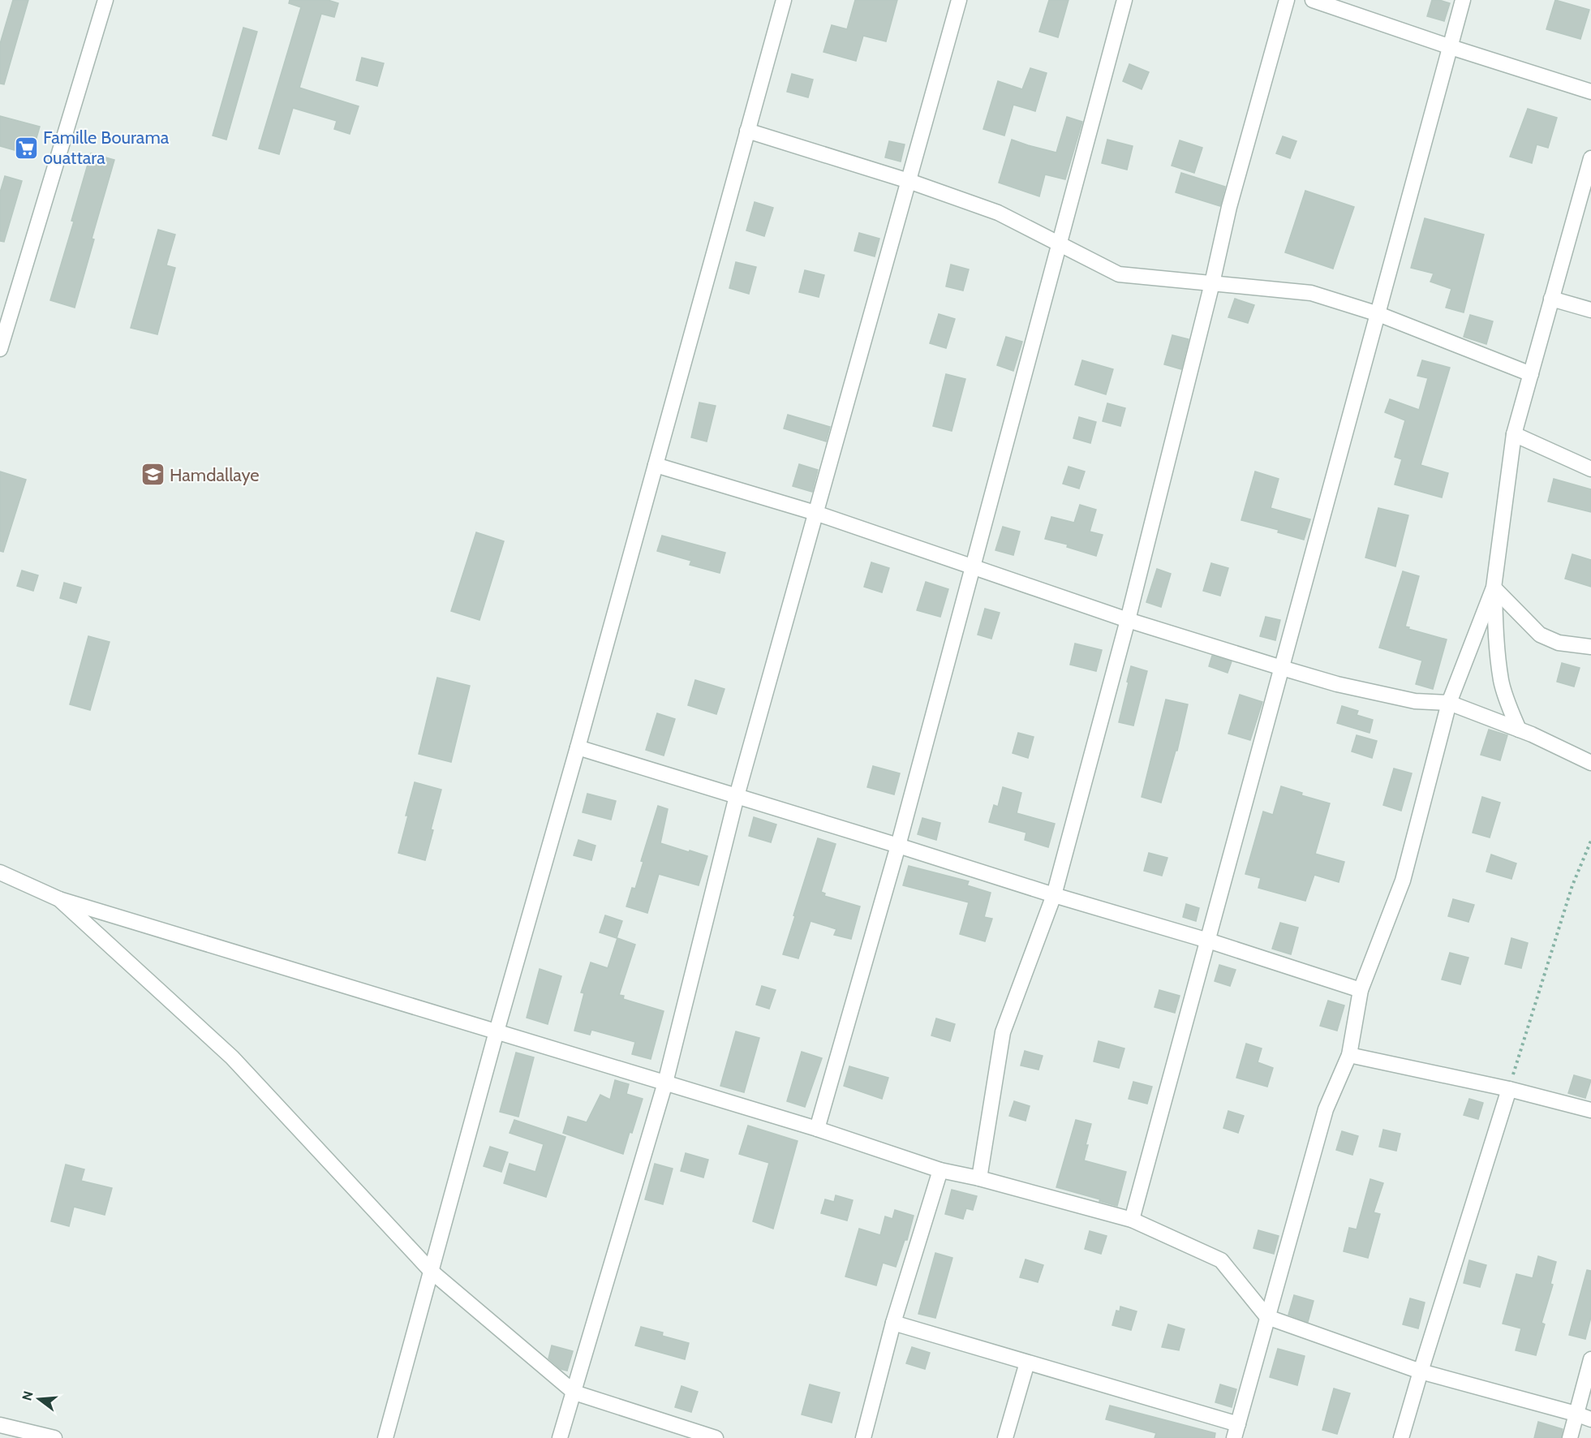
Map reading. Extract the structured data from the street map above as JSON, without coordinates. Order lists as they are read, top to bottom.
{
  "places": {
    "supermarket": ["Famille Bourama ouattara"],
    "school or university": ["Hamdallaye"]
  },
  "north": "left"
}
